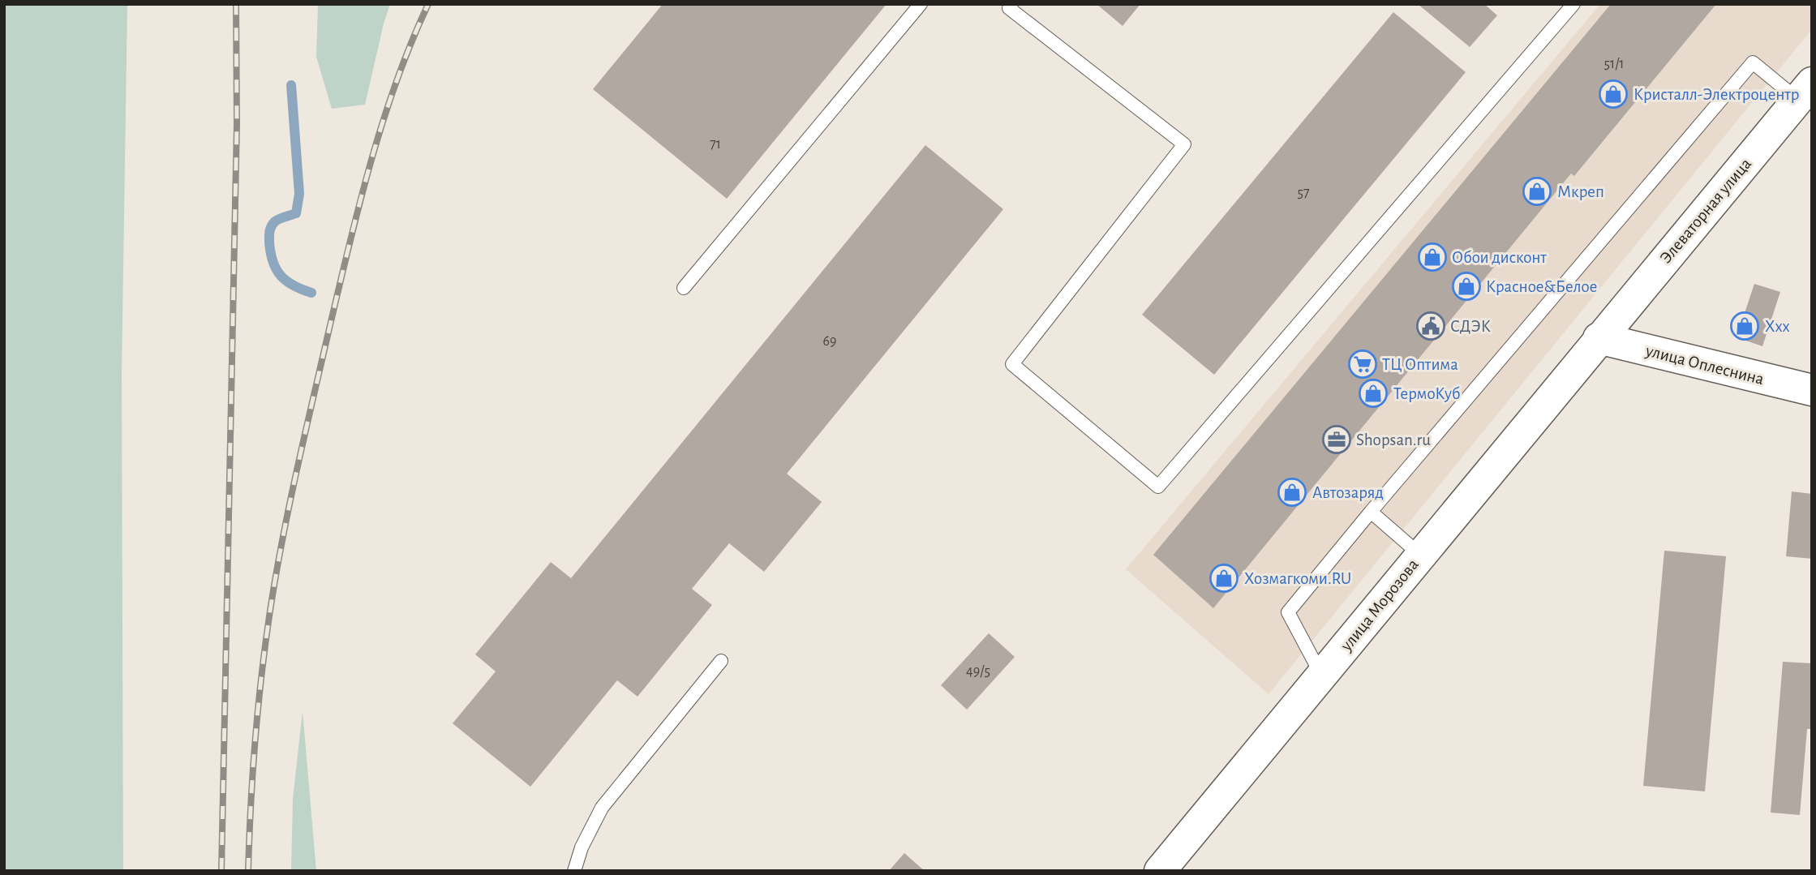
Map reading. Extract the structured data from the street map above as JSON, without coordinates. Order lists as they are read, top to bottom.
{
  "streets": {
    "main road": ["Элеваторная улица", "улица Оплеснина", "улица Морозова"]
  },
  "crossings": [
    ["Элеваторная улица", "улица Оплеснина"],
    ["Элеваторная улица", "улица Морозова"],
    ["улица Оплеснина", "улица Морозова"]
  ],
  "places": {
    "shop": [
      "Кристалл-Электроцентр",
      "Мкреп",
      "Обои дисконт",
      "Красное&Белое",
      "Xxx",
      "ТермоКуб",
      "Автозаряд",
      "Хозмагкоми.RU"
    ],
    "public building": ["СДЭК"],
    "supermarket": ["ТЦ Оптима"],
    "office": ["Shopsan.ru"]
  },
  "house_numbers": [
    "51/1",
    "71",
    "57",
    "69",
    "49/5"
  ]
}
